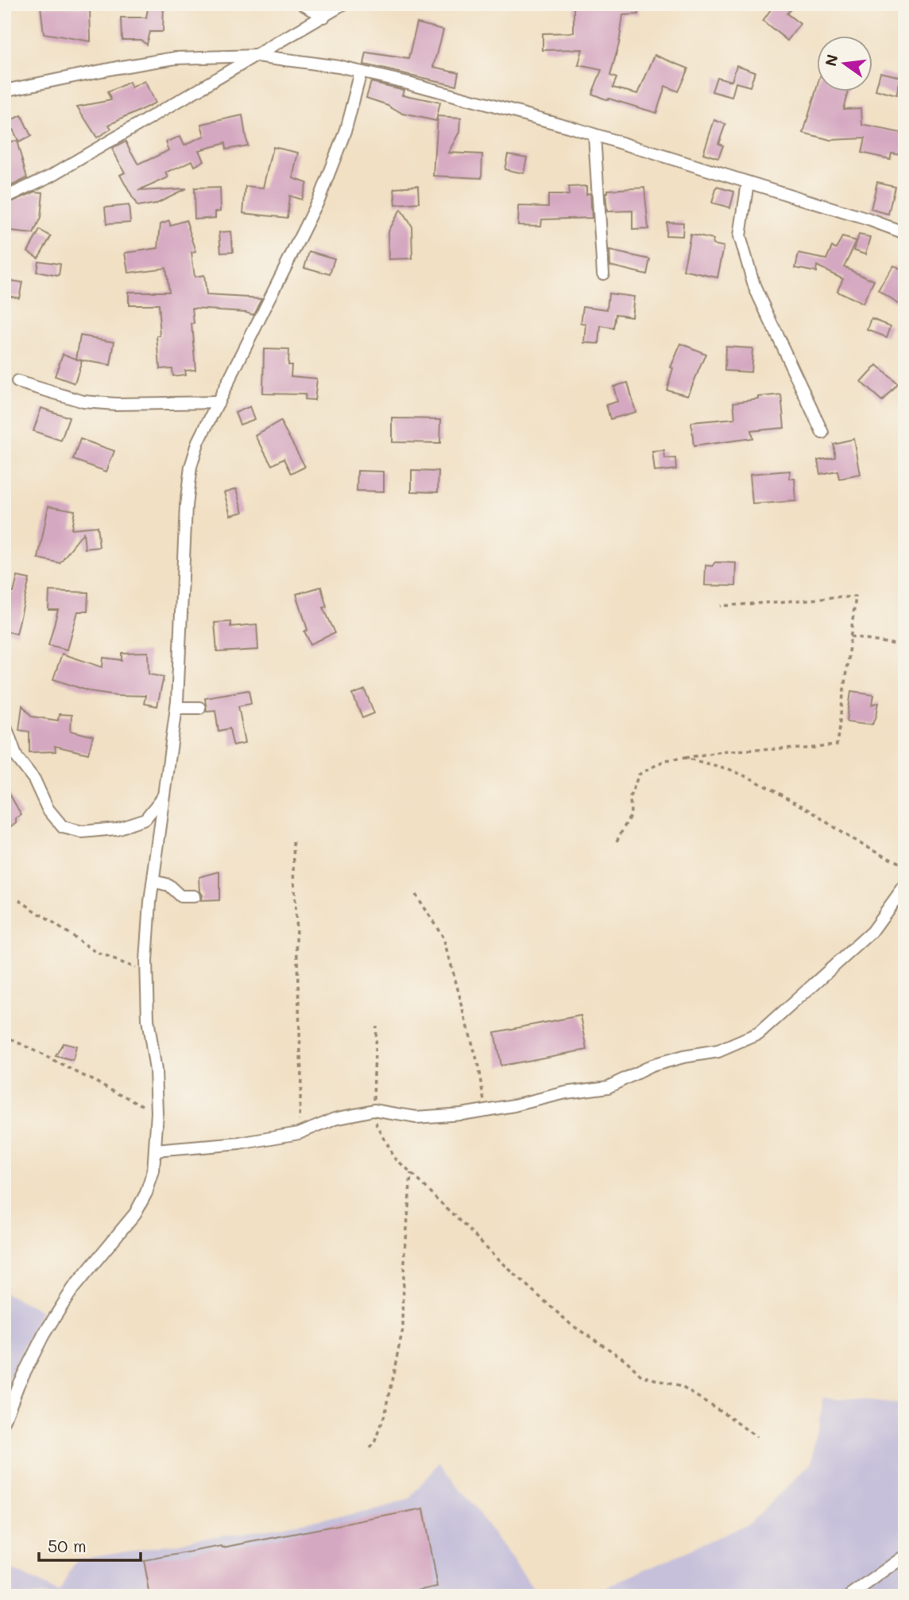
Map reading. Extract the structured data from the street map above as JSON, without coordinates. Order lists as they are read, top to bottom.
{
  "scale_bar": "50 m",
  "north": "left"
}
